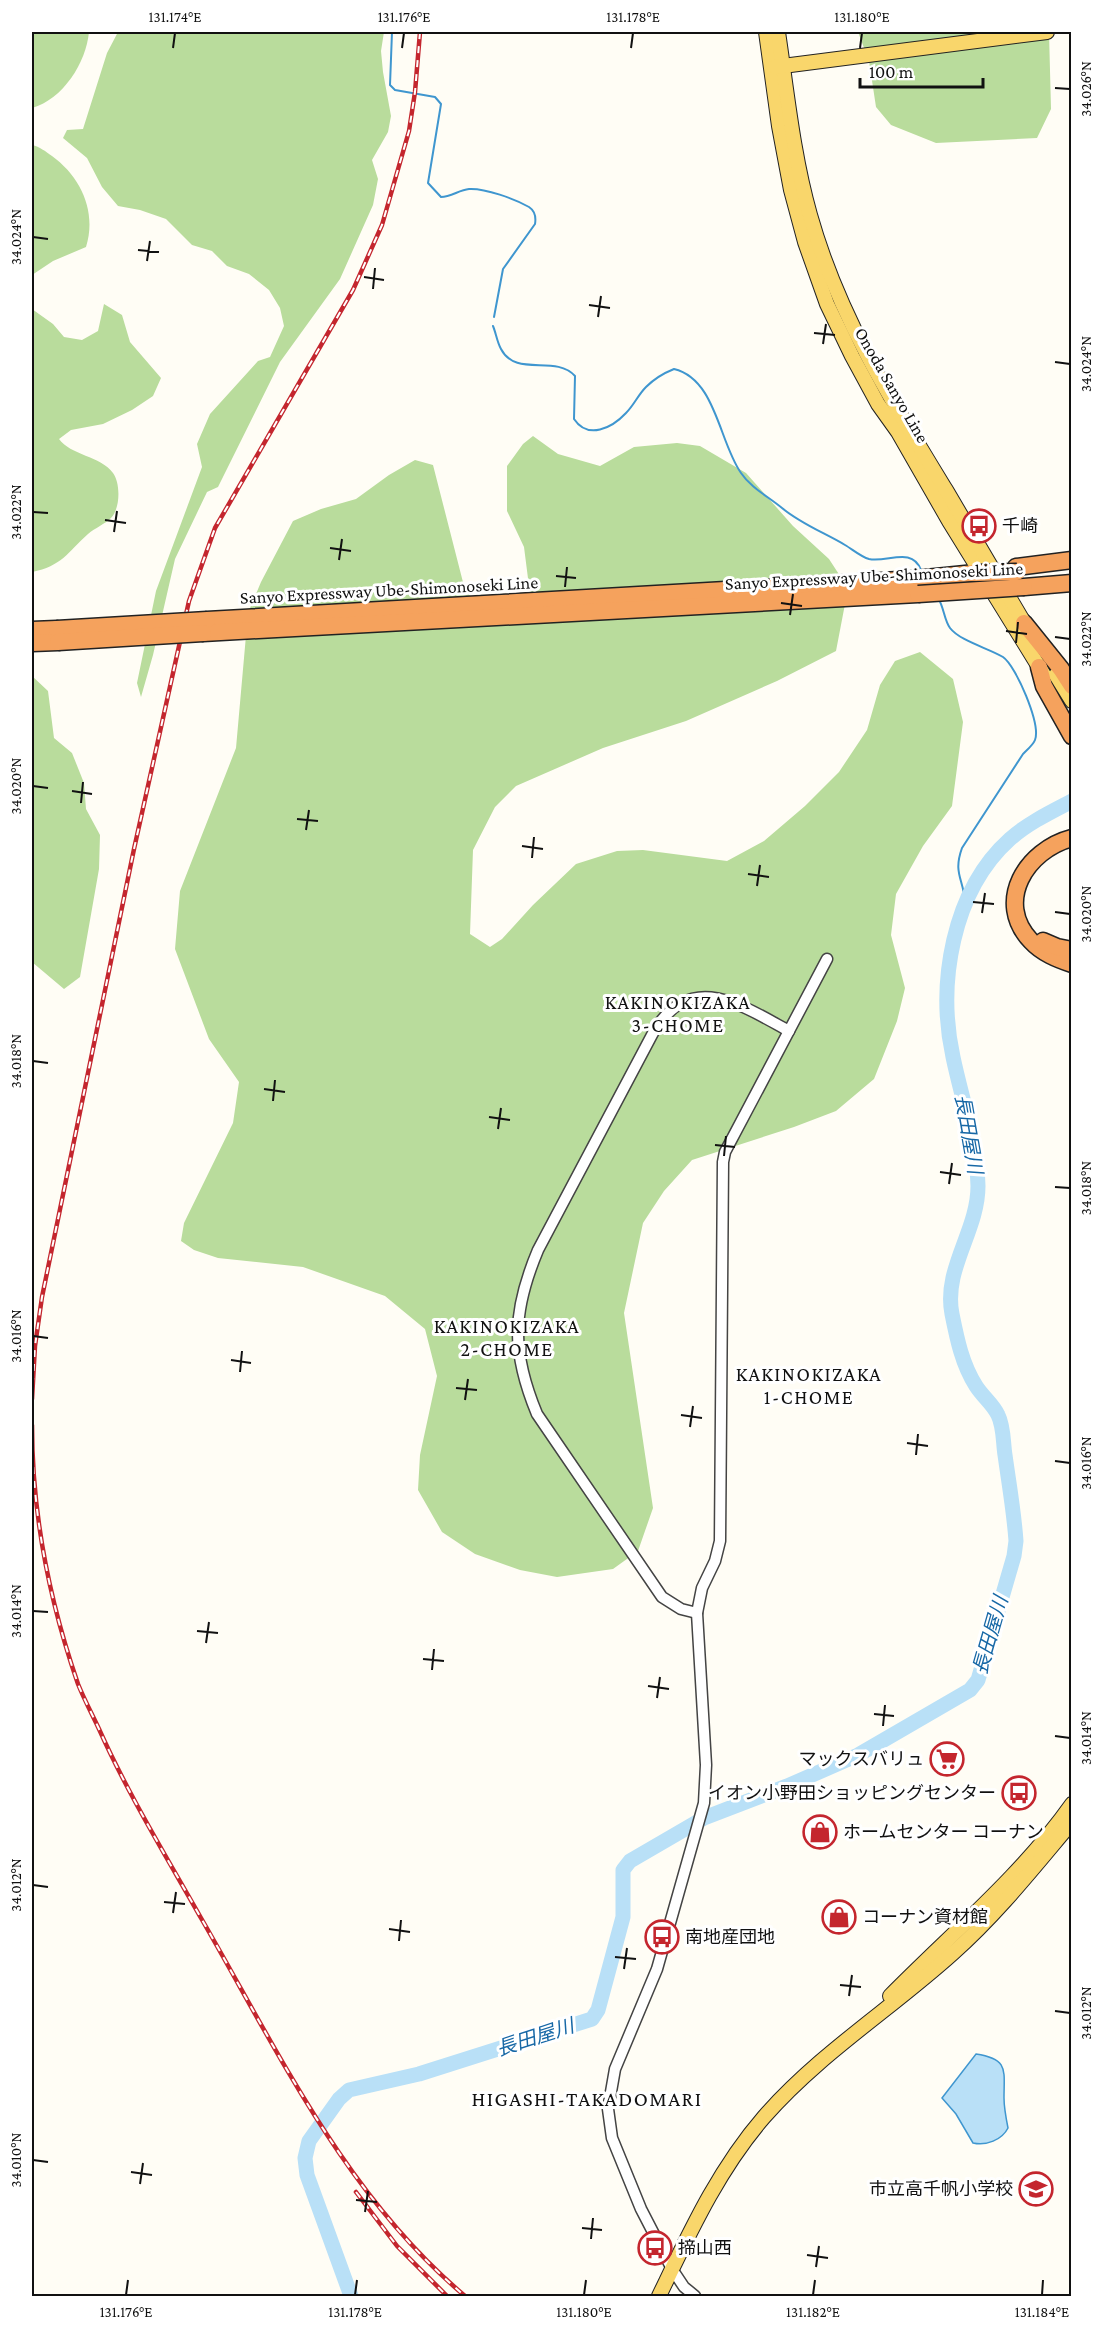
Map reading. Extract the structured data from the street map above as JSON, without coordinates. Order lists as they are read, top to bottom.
{
  "streets": {
    "highway": ["Sanyo Expressway Ube-Shimonoseki Line"],
    "main road": ["Onoda Sanyo Line"]
  },
  "districts": [
    "KAKINOKIZAKA 3-CHOME",
    "KAKINOKIZAKA 2-CHOME",
    "KAKINOKIZAKA 1-CHOME",
    "HIGASHI-TAKADOMARI"
  ],
  "water": ["長田屋川"],
  "places": {
    "bus stop": [
      "千崎",
      "イオン小野田ショッピングセンター",
      "南地産団地",
      "揥山西"
    ],
    "supermarket": ["マックスバリュ"],
    "shop": ["ホームセンター コーナン", "コーナン資材館"],
    "school or university": ["市立高千帆小学校"]
  },
  "scale_bar": "100 m",
  "coordinates": [
    "131.174°E",
    "131.176°E",
    "131.178°E",
    "131.180°E",
    "34.026°N",
    "34.024°N",
    "34.022°N",
    "34.020°N",
    "34.018°N",
    "34.016°N",
    "34.014°N",
    "34.012°N",
    "34.010°N",
    "131.182°E",
    "131.184°E"
  ]
}
